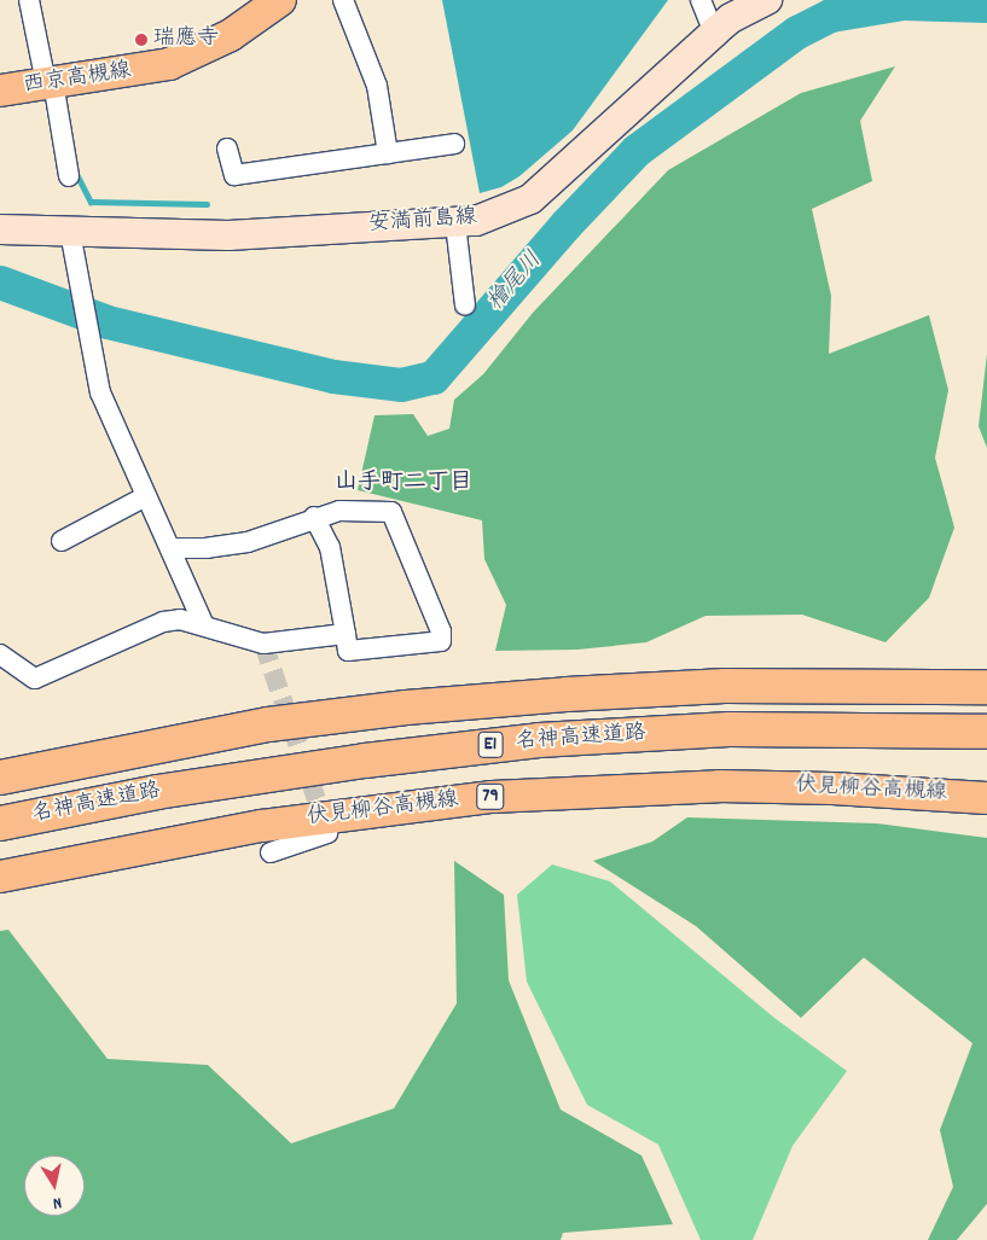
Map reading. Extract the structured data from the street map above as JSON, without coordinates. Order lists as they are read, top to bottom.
{
  "streets": {
    "highway": ["名神高速道路", "E1"],
    "main road": [
      "西京高槻線",
      "安満前島線",
      "伏見柳谷高槻線",
      "79"
    ]
  },
  "districts": ["山手町二丁目"],
  "water": ["檜尾川"],
  "places": ["瑞應寺"],
  "north": "bottom"
}
